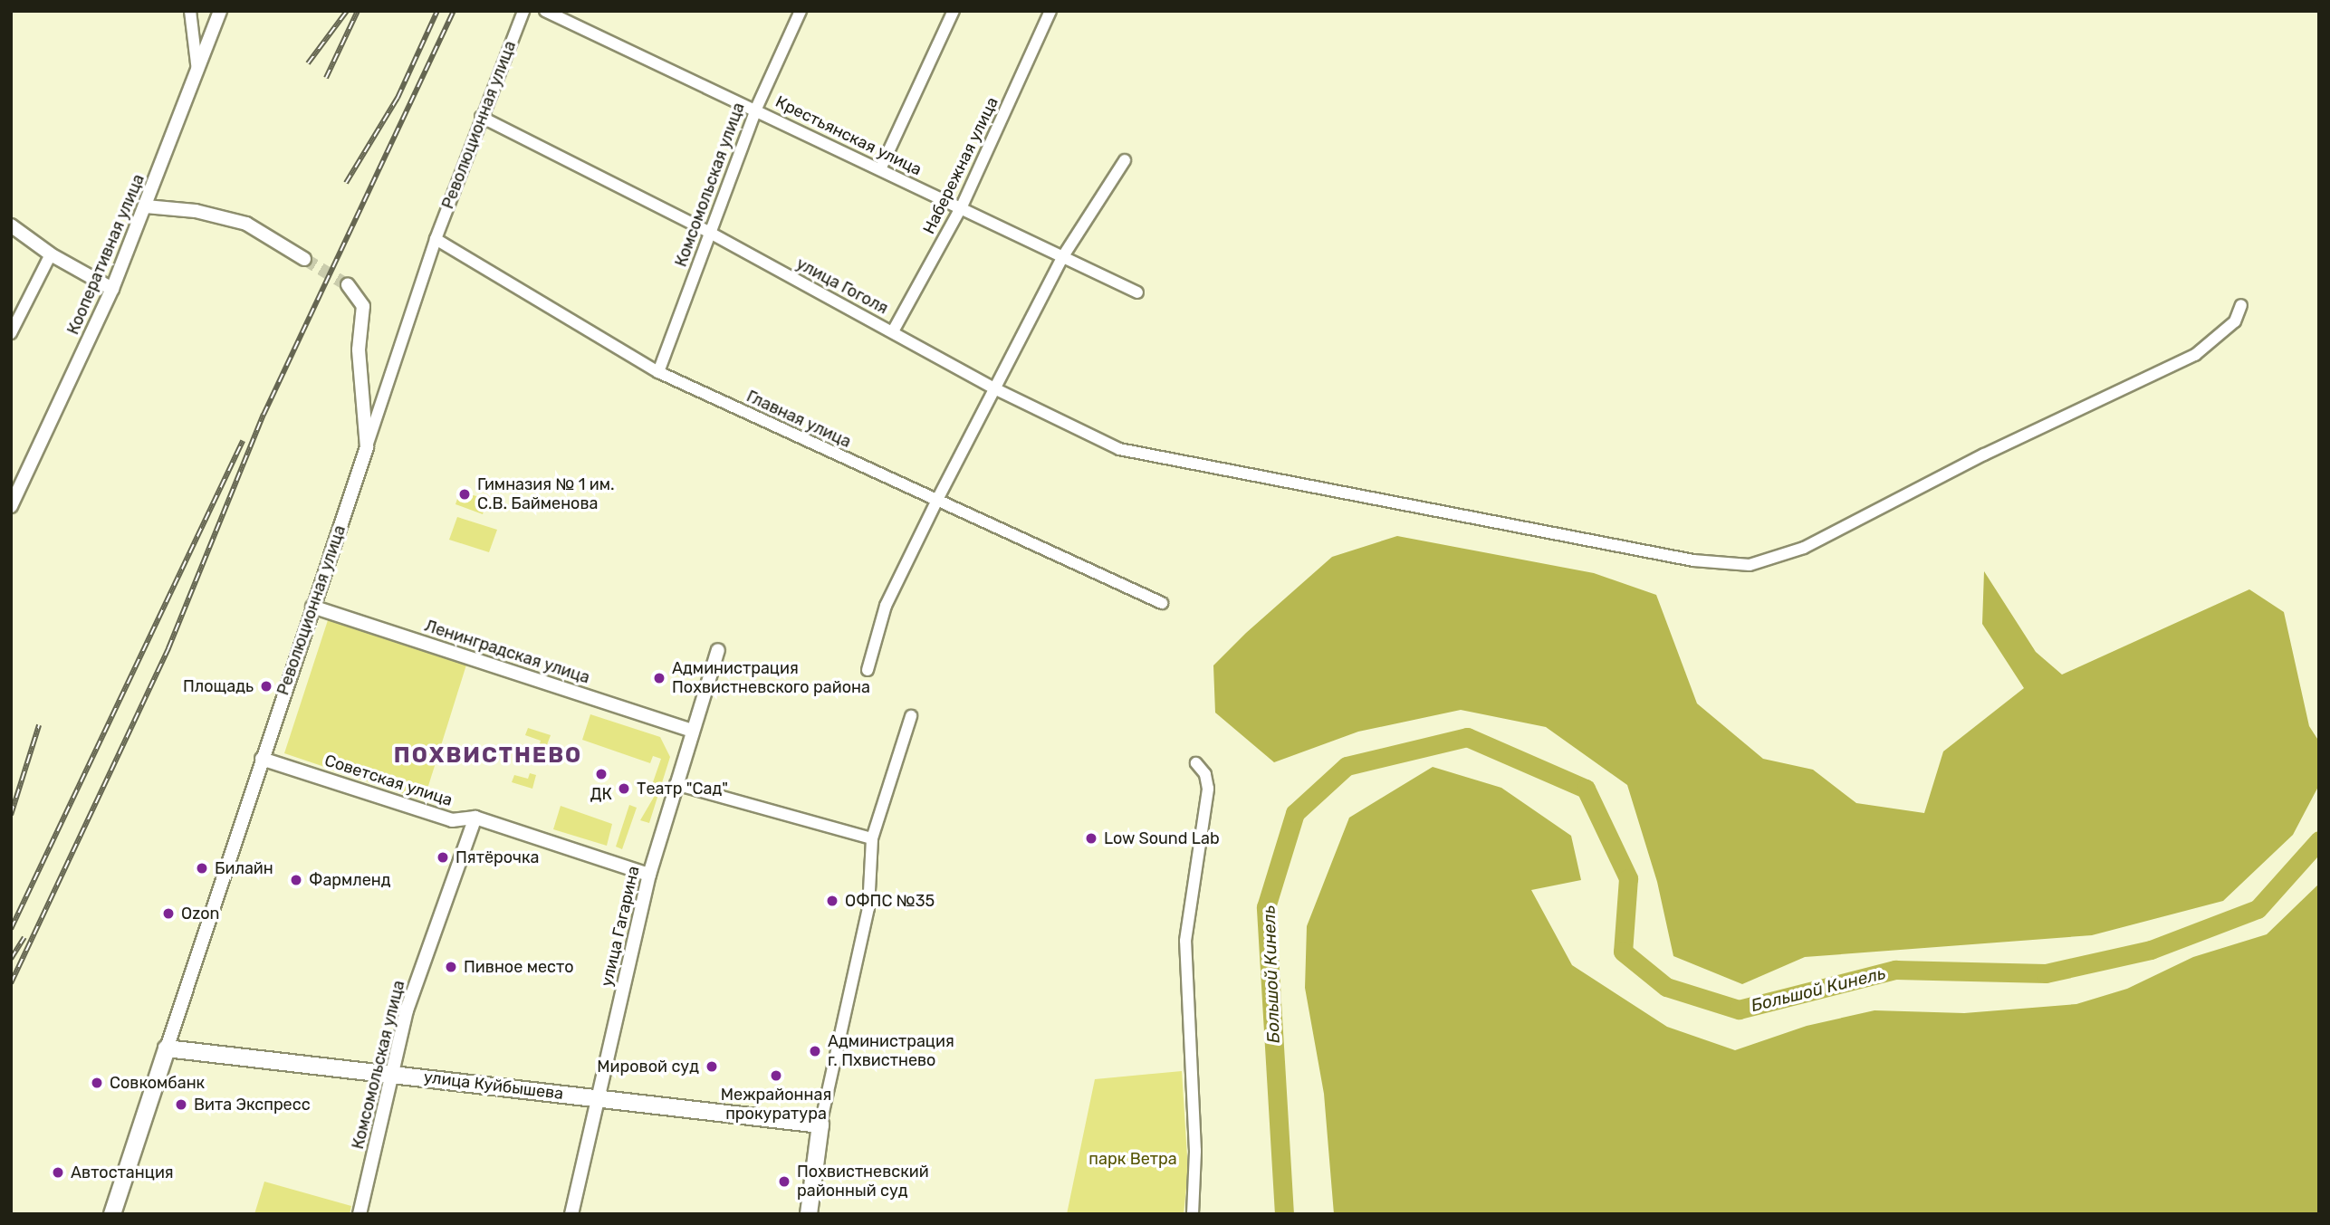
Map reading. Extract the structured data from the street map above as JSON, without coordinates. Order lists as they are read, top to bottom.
{
  "streets": {
    "main road": ["Революционная улица", "улица Куйбышева"],
    "street": [
      "Крестьянская улица",
      "Набережная улица",
      "Комсомольская улица",
      "Кооперативная улица",
      "улица Гоголя",
      "Главная улица",
      "Ленинградская улица",
      "Советская улица",
      "улица Гагарина"
    ]
  },
  "crossings": [
    ["Революционная улица", "улица Гоголя"],
    ["Революционная улица", "Главная улица"],
    ["Революционная улица", "Ленинградская улица"],
    ["Революционная улица", "Советская улица"],
    ["Революционная улица", "улица Куйбышева"],
    ["Крестьянская улица", "Набережная улица"],
    ["Крестьянская улица", "Комсомольская улица"],
    ["Набережная улица", "улица Гоголя"],
    ["Комсомольская улица", "улица Гоголя"],
    ["Комсомольская улица", "Главная улица"],
    ["Комсомольская улица", "Советская улица"],
    ["Комсомольская улица", "улица Куйбышева"],
    ["Ленинградская улица", "улица Гагарина"],
    ["Советская улица", "улица Гагарина"],
    ["улица Гагарина", "улица Куйбышева"]
  ],
  "districts": ["ПОХВИСТНЕВО"],
  "water": ["Большой Кинель"],
  "parks": ["парк Ветра"],
  "places": [
    "Гимназия № 1 им. С.В. Байменова",
    "Администрация Похвистневского района",
    "Площадь",
    "ДК",
    "Театр \"Сад\"",
    "Low Sound Lab",
    "Пятёрочка",
    "Билайн",
    "Фармленд",
    "ОФПС №35",
    "Ozon",
    "Пивное место",
    "Администрация г. Пхвистнево",
    "Мировой суд",
    "Межрайонная прокуратура",
    "Совкомбанк",
    "Вита Экспресс",
    "Автостанция",
    "Похвистневский районный суд"
  ]
}
